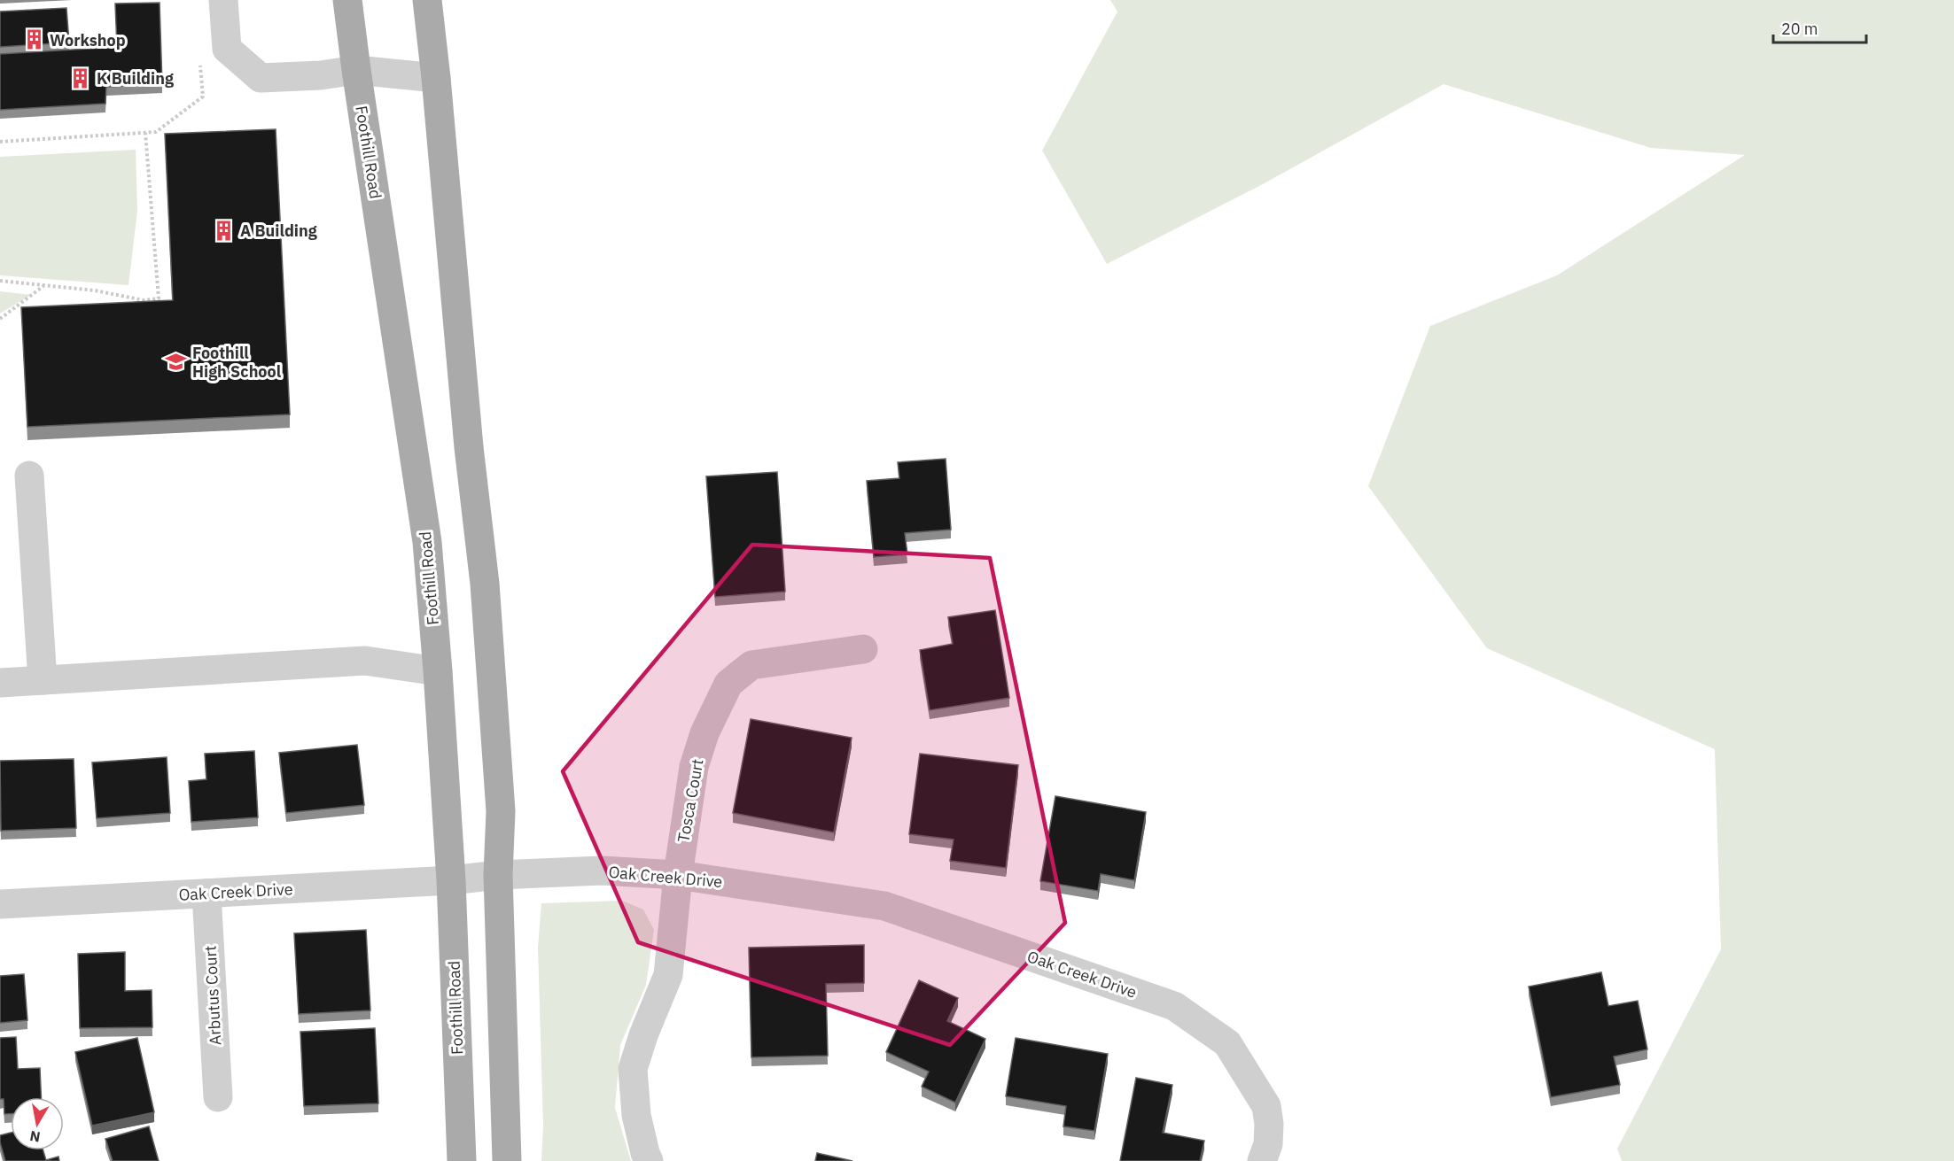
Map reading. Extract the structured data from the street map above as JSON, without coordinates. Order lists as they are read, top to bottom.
{
  "streets": {
    "main road": ["Foothill Road"],
    "street": ["Tosca Court", "Oak Creek Drive", "Arbutus Court"]
  },
  "crossings": [
    ["Foothill Road", "Oak Creek Drive"],
    ["Tosca Court", "Oak Creek Drive"],
    ["Oak Creek Drive", "Arbutus Court"]
  ],
  "places": {
    "building": ["Workshop", "K Building", "A Building"],
    "school or university": ["Foothill High School"]
  },
  "scale_bar": "20 m",
  "north": "bottom"
}
